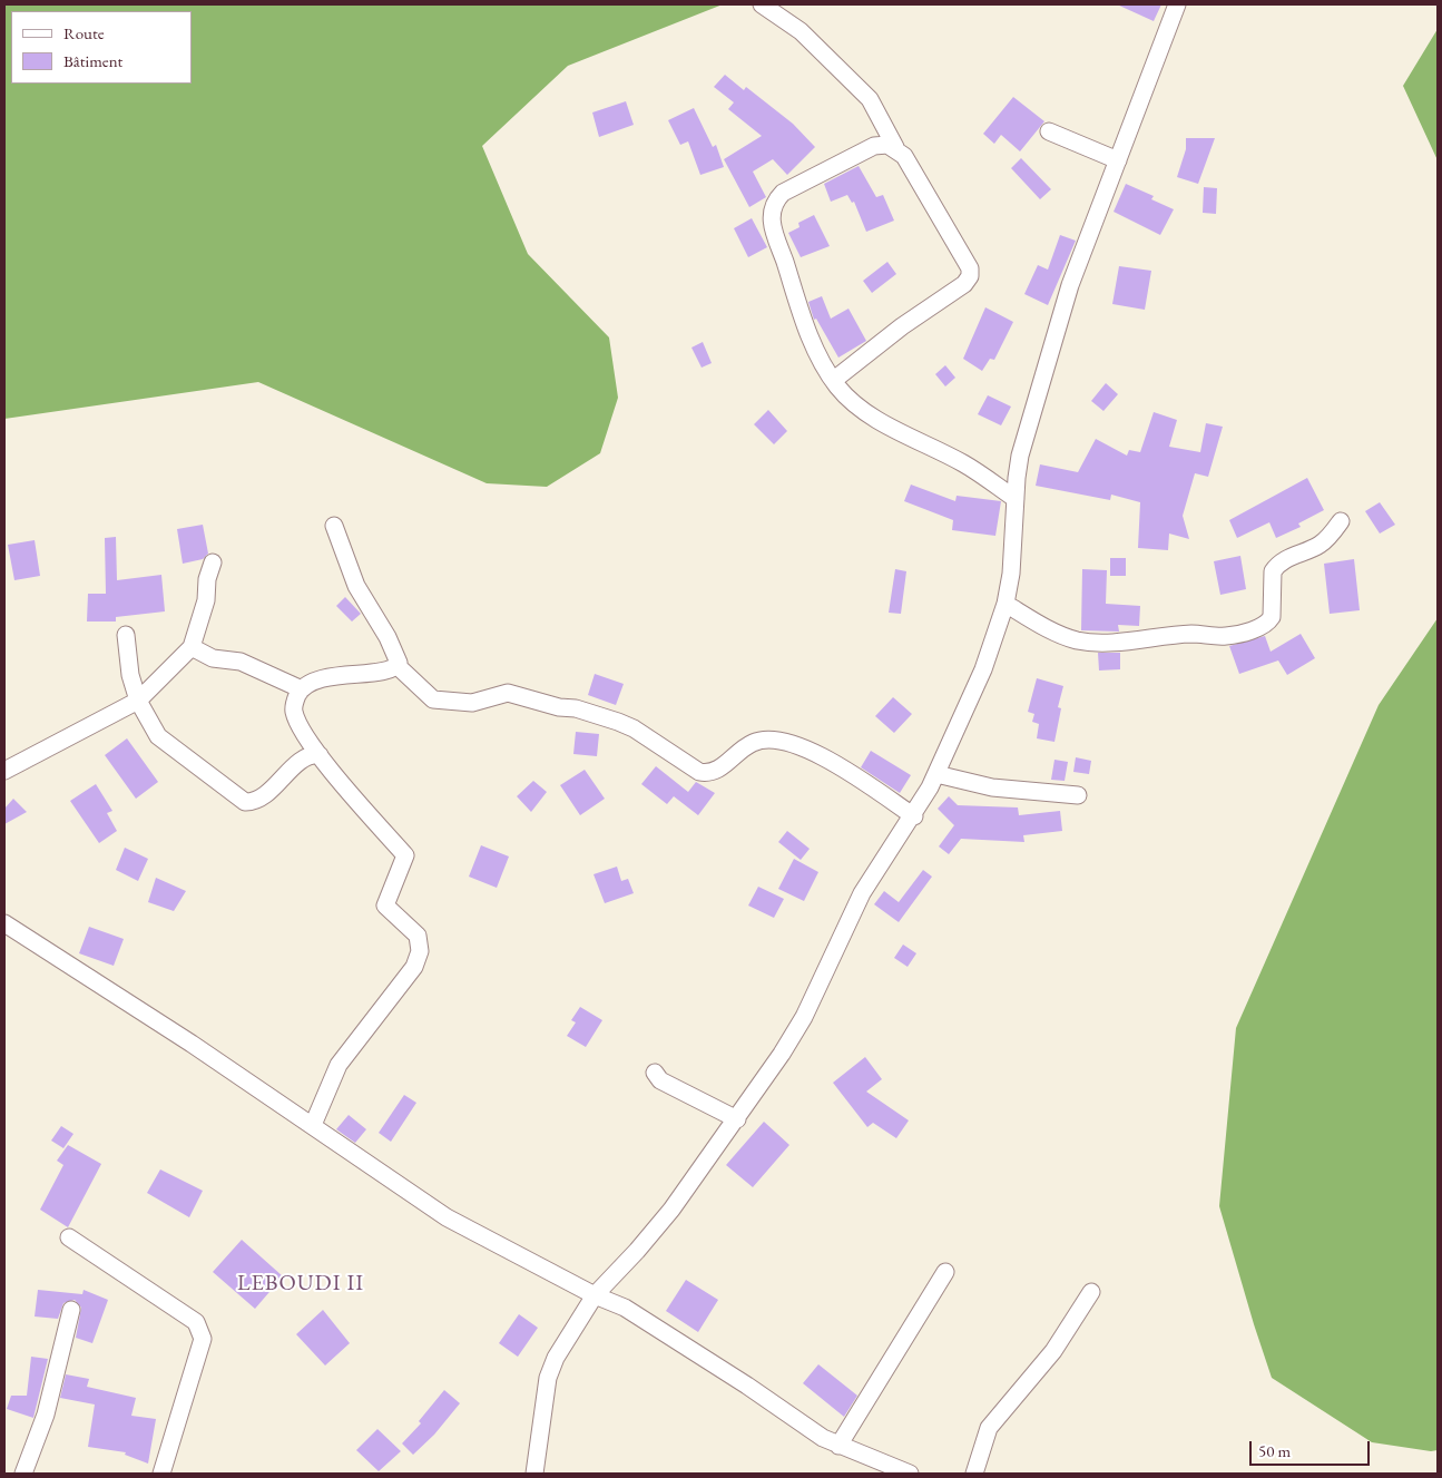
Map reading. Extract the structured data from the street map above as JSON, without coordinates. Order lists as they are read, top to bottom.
{
  "districts": ["LEBOUDI II"],
  "legend": ["Route", "Bâtiment"],
  "scale_bar": "50 m"
}
